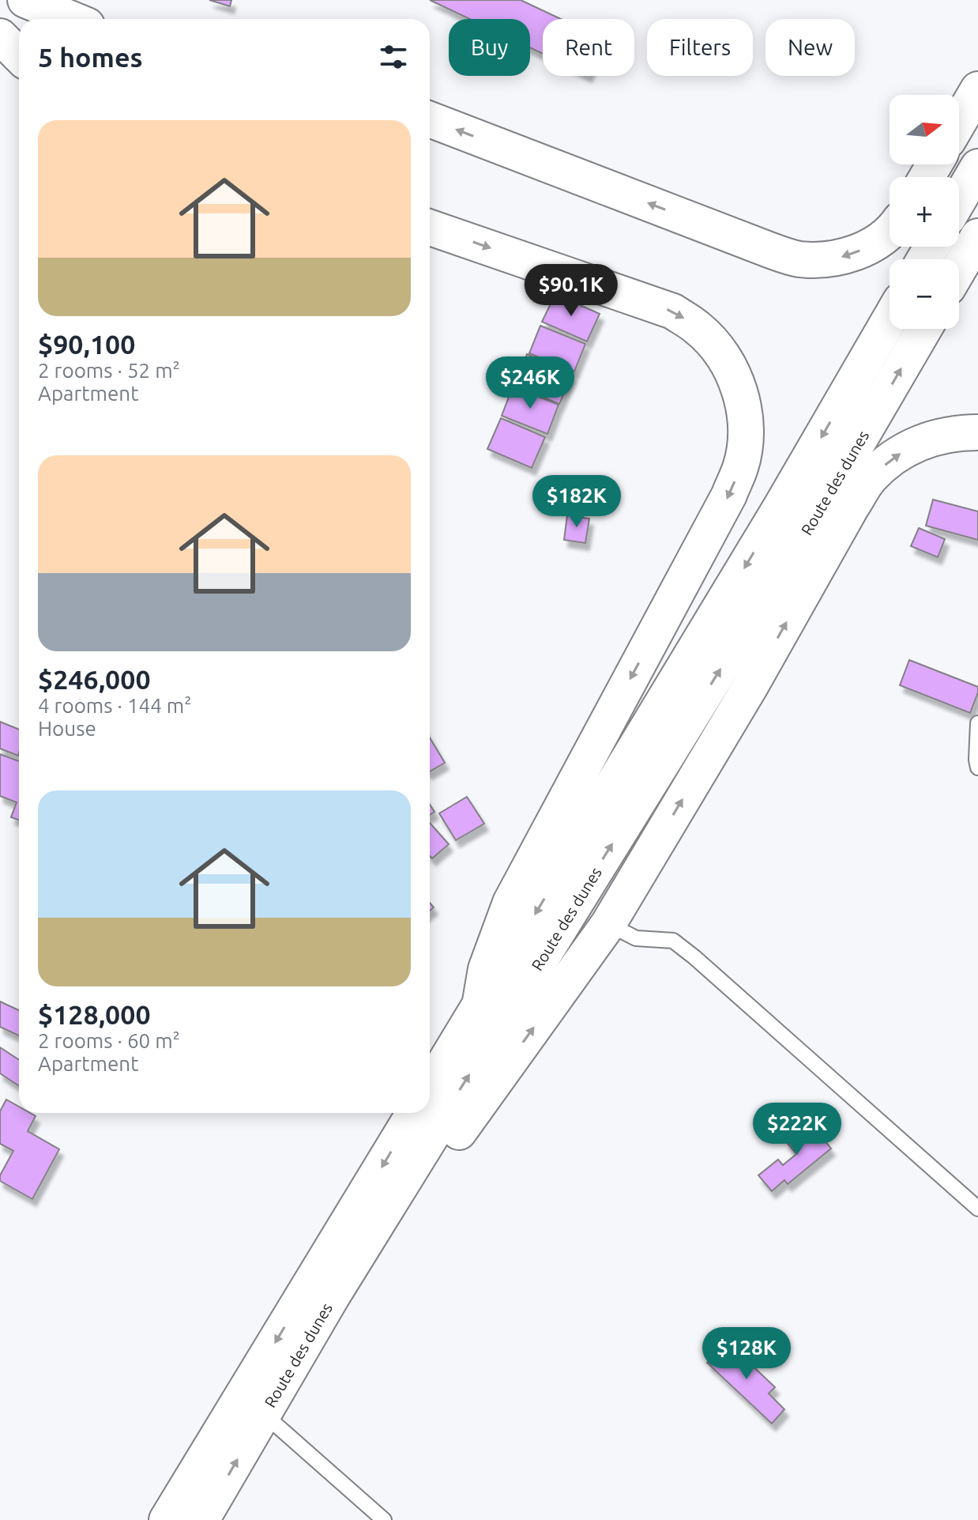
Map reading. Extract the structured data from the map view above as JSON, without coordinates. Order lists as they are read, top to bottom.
{
  "streets": {
    "highway": ["Route des dunes"]
  },
  "north": "right",
  "page": {
    "chip": [
      "Buy",
      "Rent",
      "Filters",
      "New"
    ],
    "heading": "5 homes",
    "map_buttons": ["+", "−"],
    "list": [
      {
        "name": "$90,100",
        "note": "2 rooms · 52 m² · Apartment"
      },
      {
        "name": "$246,000",
        "note": "4 rooms · 144 m² · House"
      },
      {
        "name": "$128,000",
        "note": "2 rooms · 60 m² · Apartment"
      }
    ],
    "price": [
      "$90.1K",
      "$246K",
      "$182K",
      "$222K",
      "$128K"
    ]
  }
}
